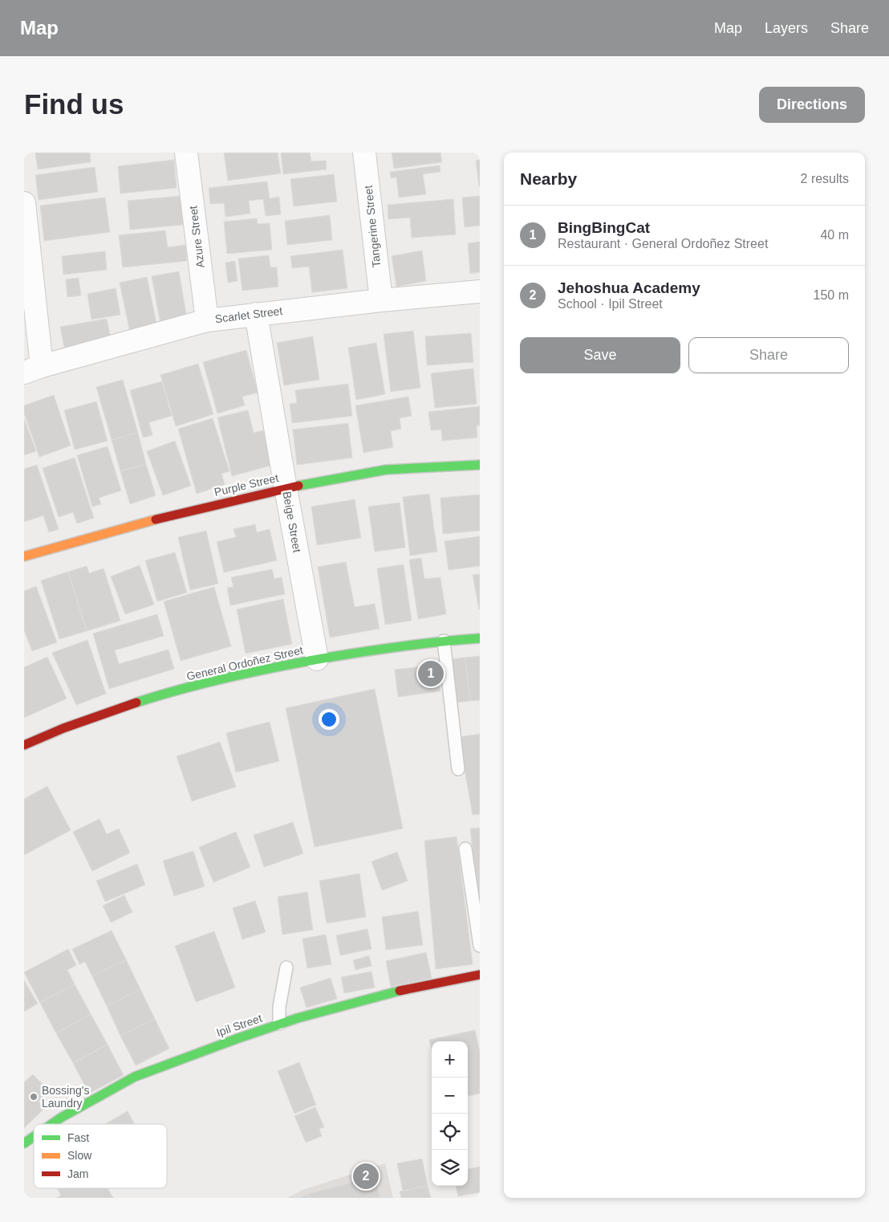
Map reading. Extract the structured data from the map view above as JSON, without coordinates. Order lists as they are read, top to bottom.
{
  "streets": {
    "street": [
      "Tangerine Street",
      "Azure Street",
      "Scarlet Street",
      "Purple Street",
      "Beige Street",
      "General Ordoñez Street",
      "Ipil Street"
    ]
  },
  "crossings": [
    ["Tangerine Street", "Scarlet Street"],
    ["Azure Street", "Scarlet Street"],
    ["Scarlet Street", "Beige Street"],
    ["Purple Street", "Beige Street"],
    ["Beige Street", "General Ordoñez Street"]
  ],
  "places": ["Bossing's Laundry"],
  "legend": ["Fast", "Slow", "Jam"],
  "page": {
    "header": "Map",
    "nav": ["Map", "Layers", "Share"],
    "buttons": [
      "Directions",
      ["Save", "Share"]
    ],
    "title": "Find us",
    "heading": ["Nearby", "2 results"],
    "list": [
      {
        "mark": "1",
        "name": "BingBingCat",
        "note": "Restaurant · General Ordoñez Street",
        "value": "40 m"
      },
      {
        "mark": "2",
        "name": "Jehoshua Academy",
        "note": "School · Ipil Street",
        "value": "150 m"
      }
    ],
    "pins": ["1", "2"],
    "map_buttons": ["+", "−"]
  }
}
